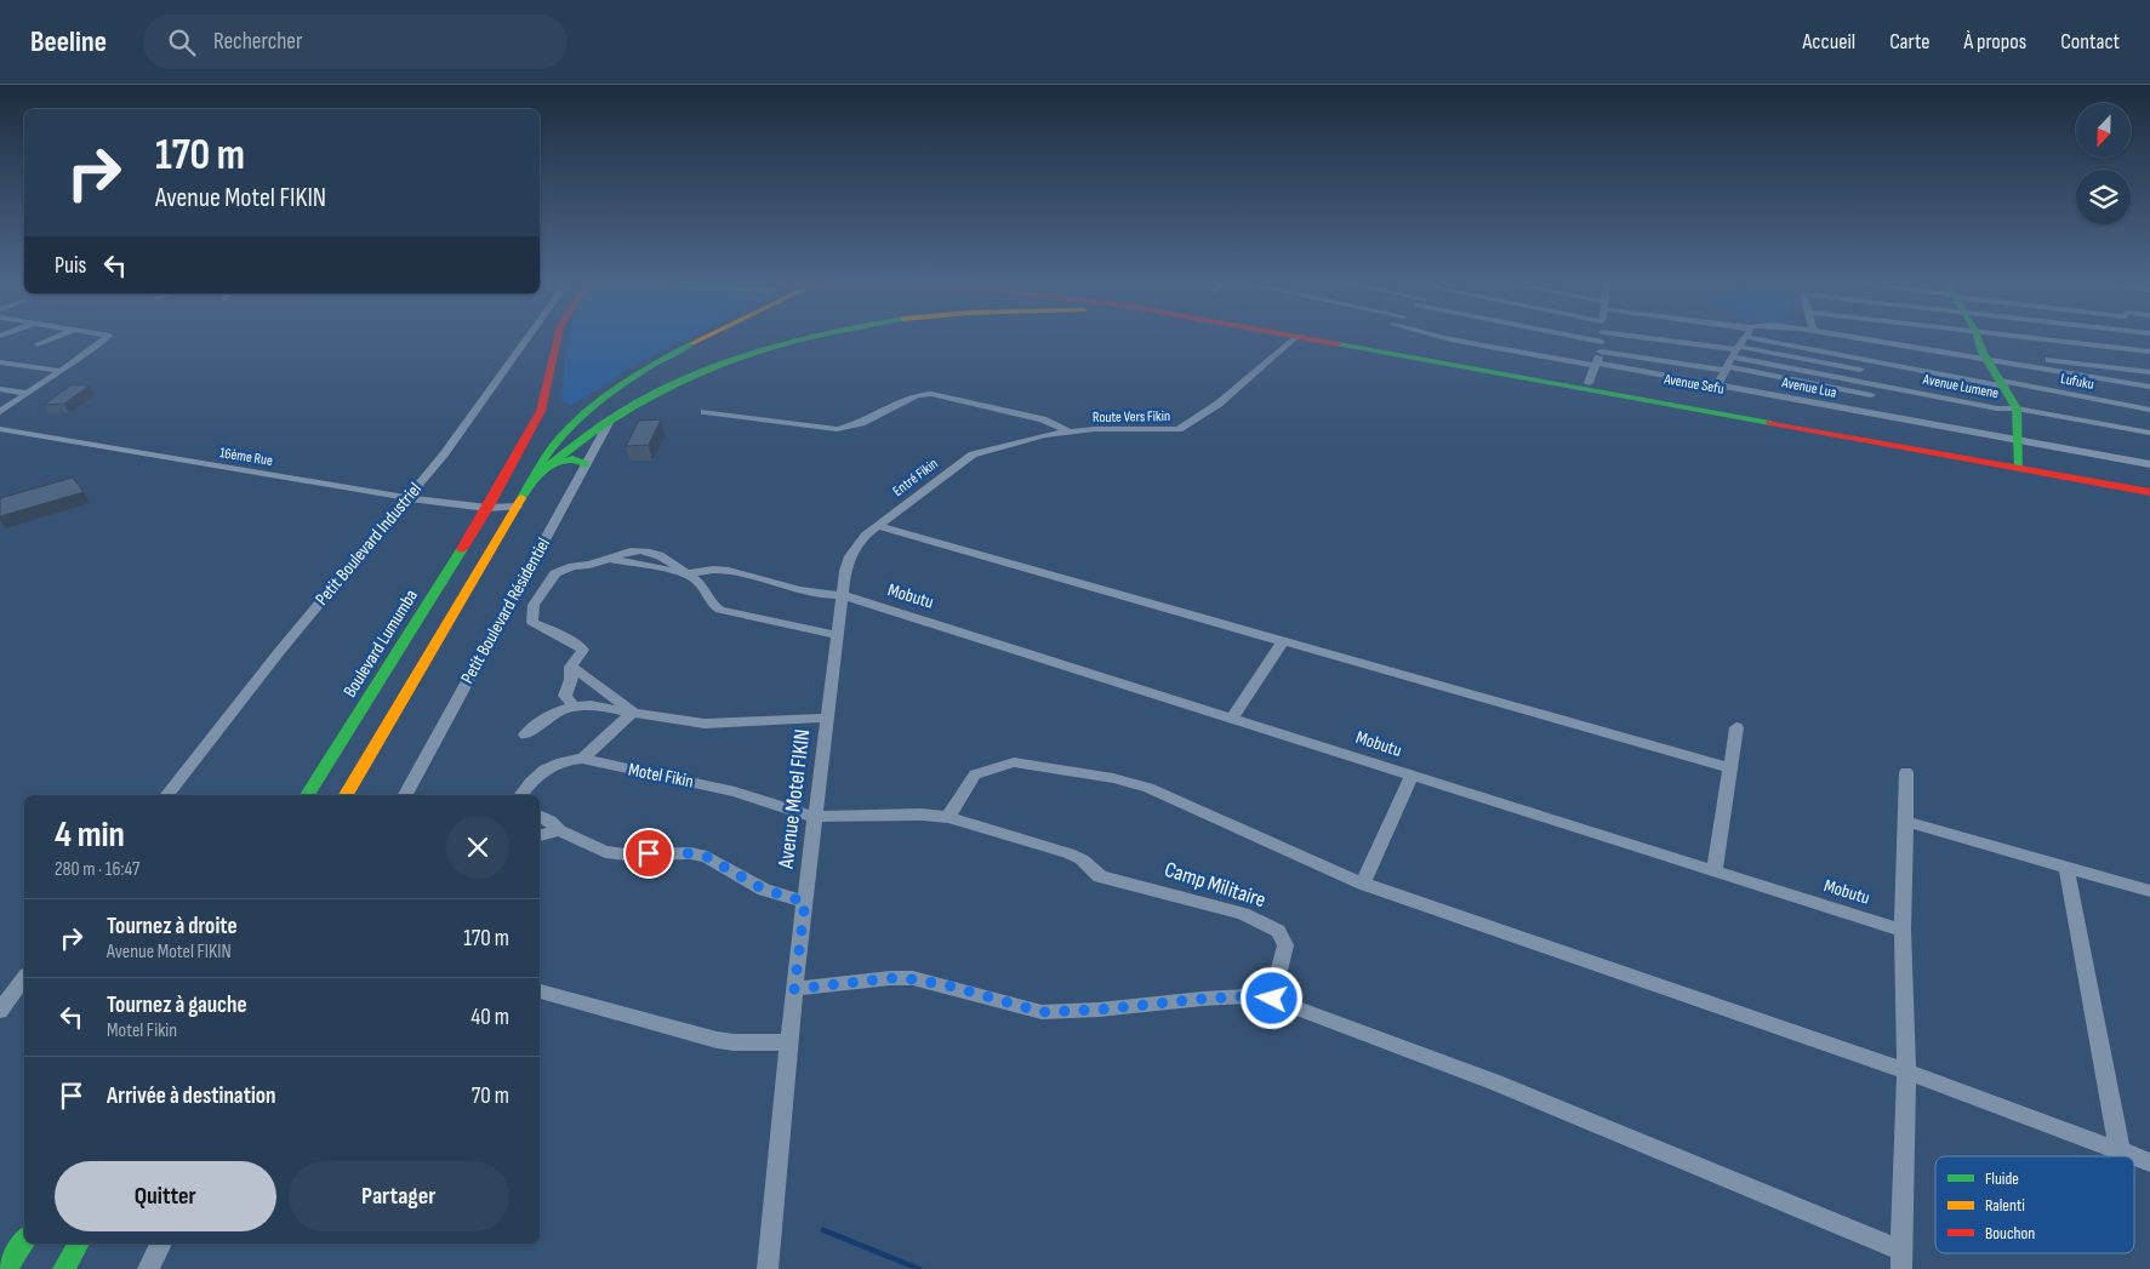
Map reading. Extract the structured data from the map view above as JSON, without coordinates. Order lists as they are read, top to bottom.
{
  "streets": {
    "main road": ["Avenue Sefu", "Boulevard Lumumba"],
    "street": [
      "Lufuku",
      "Avenue Lumene",
      "Avenue Lua",
      "Route Vers Fikin",
      "16ème Rue",
      "Entré Fikin",
      "Petit Boulevard Industriel",
      "Mobutu",
      "Petit Boulevard Résidentiel",
      "Motel Fikin",
      "Avenue Motel FIKIN",
      "Camp Militaire"
    ]
  },
  "crossings": [
    ["Route Vers Fikin", "Entré Fikin"],
    ["16ème Rue", "Petit Boulevard Industriel"],
    ["16ème Rue", "Boulevard Lumumba"],
    ["Entré Fikin", "Avenue Motel FIKIN"],
    ["Mobutu", "Avenue Motel FIKIN"],
    ["Motel Fikin", "Avenue Motel FIKIN"],
    ["Motel Fikin", "Camp Militaire"],
    ["Avenue Motel FIKIN", "Camp Militaire"]
  ],
  "legend": ["Fluide", "Ralenti", "Bouchon"],
  "north": "bottom",
  "page": {
    "header": "Beeline",
    "search": "Rechercher",
    "nav": [
      "Accueil",
      "Carte",
      "À propos",
      "Contact"
    ],
    "turn": ["170 m", "Avenue Motel FIKIN"],
    "then": "Puis",
    "heading": ["4 min", "280 m · 16:47"],
    "list": [
      {
        "name": "Tournez à droite",
        "note": "Avenue Motel FIKIN",
        "value": "170 m"
      },
      {
        "name": "Tournez à gauche",
        "note": "Motel Fikin",
        "value": "40 m"
      },
      {
        "name": "Arrivée à destination",
        "value": "70 m"
      }
    ],
    "buttons": ["Quitter", "Partager"]
  }
}
